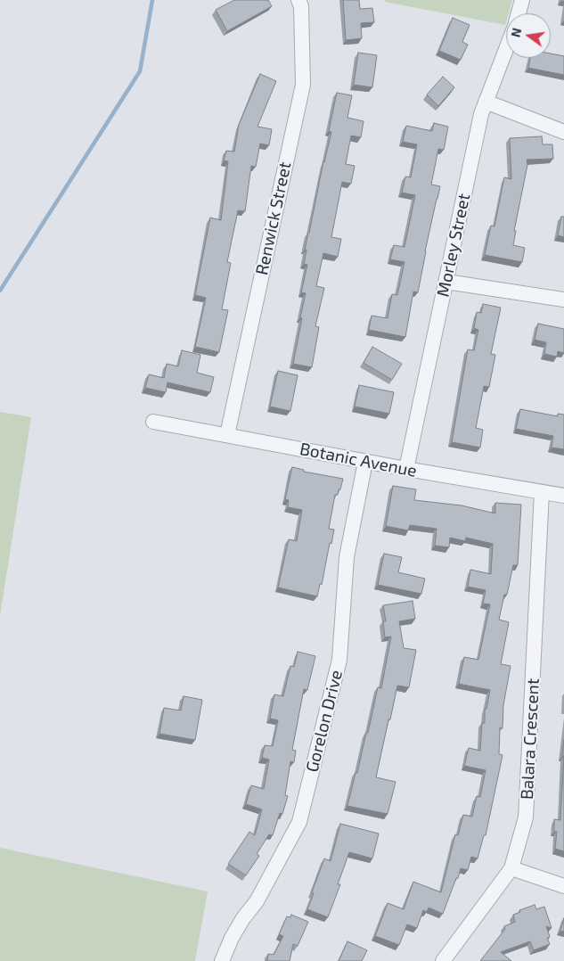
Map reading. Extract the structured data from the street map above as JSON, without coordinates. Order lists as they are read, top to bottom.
{
  "streets": {
    "street": [
      "Renwick Street",
      "Morley Street",
      "Botanic Avenue",
      "Gorelon Drive",
      "Balara Crescent"
    ]
  },
  "crossings": [
    ["Renwick Street", "Botanic Avenue"],
    ["Morley Street", "Botanic Avenue"],
    ["Botanic Avenue", "Gorelon Drive"],
    ["Botanic Avenue", "Balara Crescent"]
  ],
  "north": "left"
}
